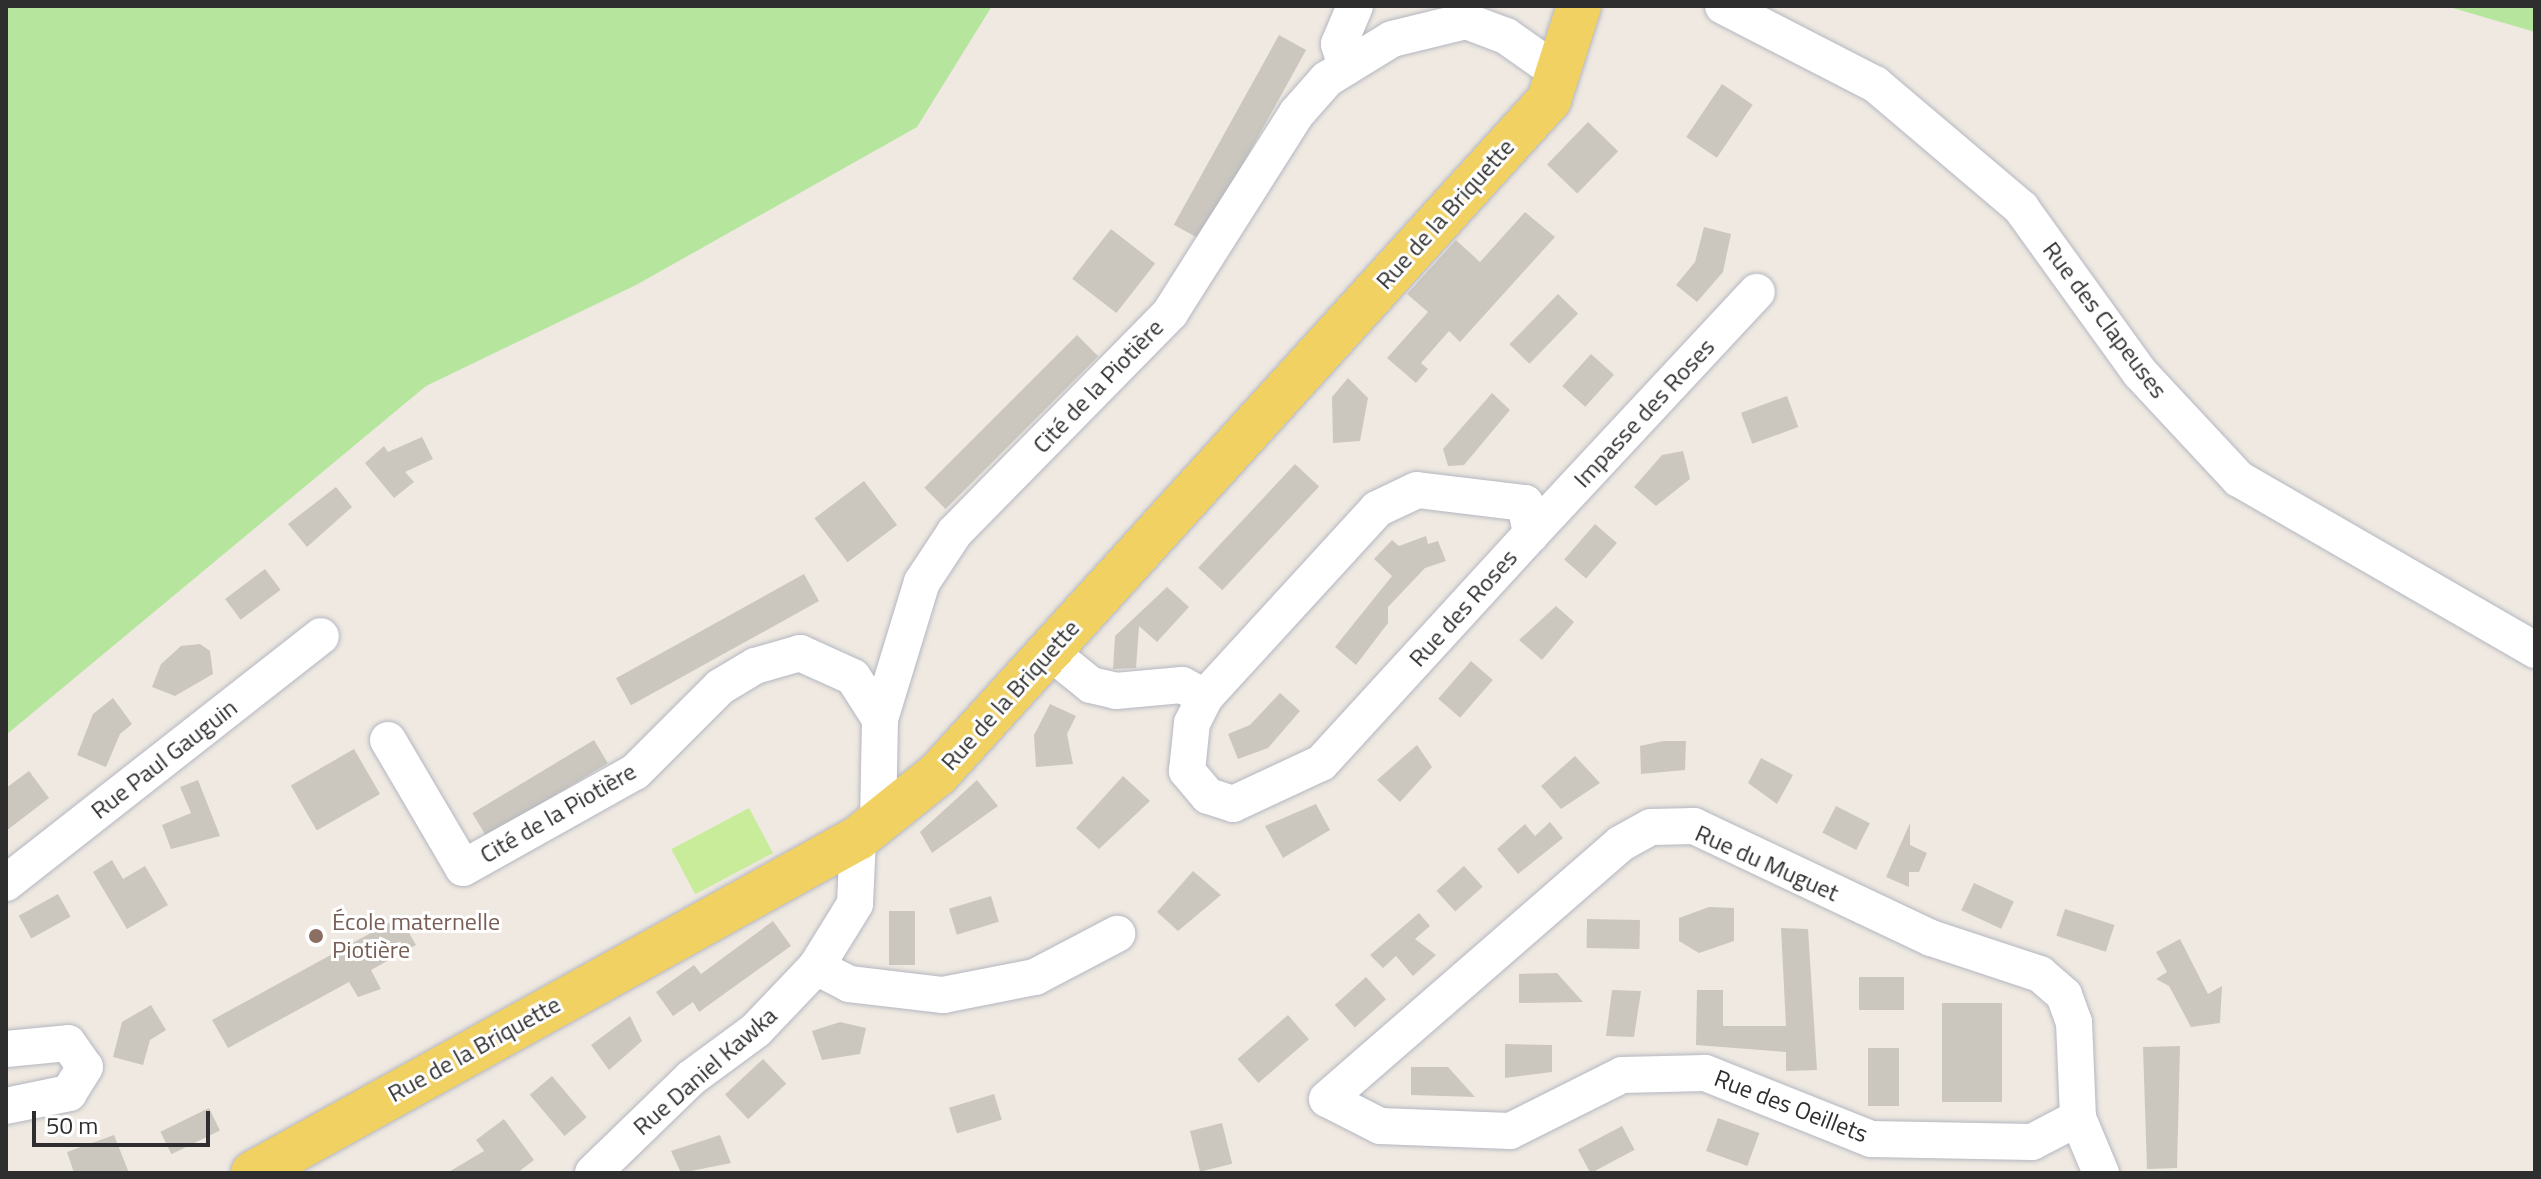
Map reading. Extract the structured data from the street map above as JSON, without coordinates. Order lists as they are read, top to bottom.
{
  "streets": {
    "main road": ["Rue de la Briquette"],
    "street": [
      "Rue des Clapeuses",
      "Cité de la Piotière",
      "Impasse des Roses",
      "Rue des Roses",
      "Rue Paul Gauguin",
      "Rue du Muguet",
      "Rue Daniel Kawka",
      "Rue des Oeillets"
    ]
  },
  "crossings": [
    ["Rue de la Briquette", "Cité de la Piotière"],
    ["Rue de la Briquette", "Rue Daniel Kawka"],
    ["Cité de la Piotière", "Rue Daniel Kawka"],
    ["Impasse des Roses", "Rue des Roses"],
    ["Rue du Muguet", "Rue des Oeillets"]
  ],
  "places": ["École maternelle Piotière"],
  "scale_bar": "50 m"
}
